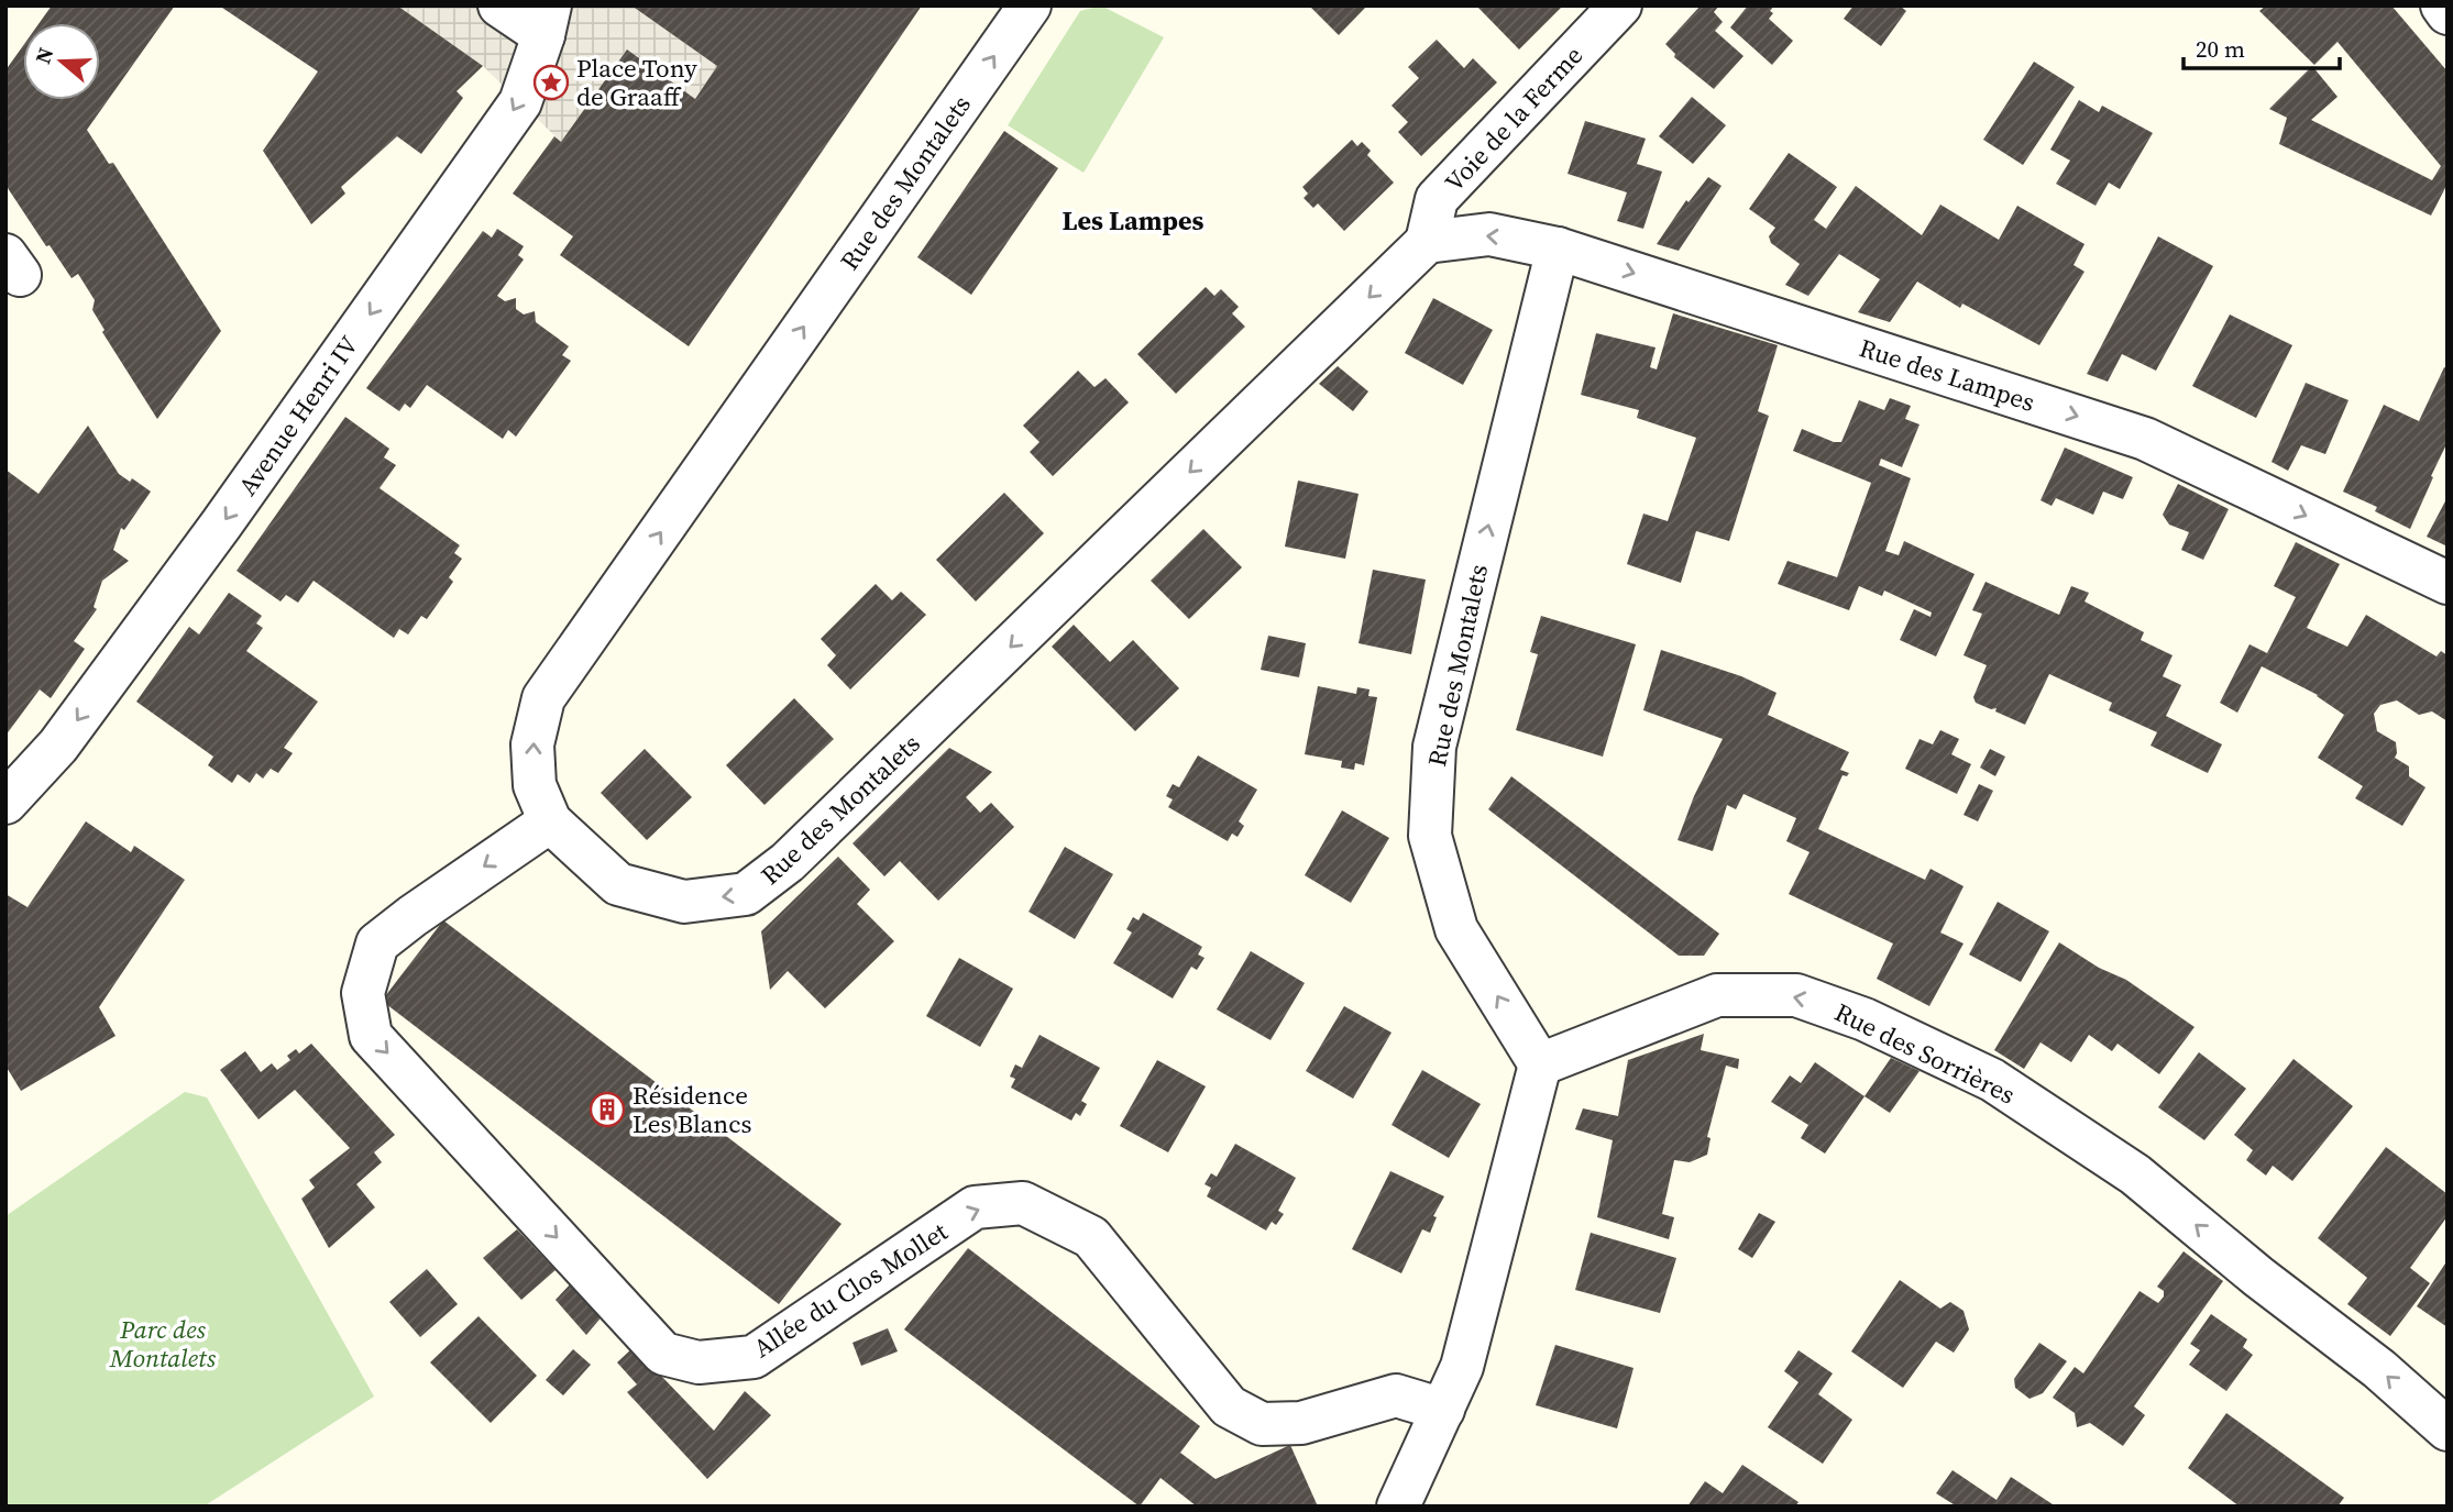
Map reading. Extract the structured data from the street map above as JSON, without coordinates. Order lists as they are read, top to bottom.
{
  "streets": {
    "street": [
      "Voie de la Ferme",
      "Rue des Montalets",
      "Rue des Lampes",
      "Avenue Henri IV",
      "Rue des Sorrières",
      "Allée du Clos Mollet"
    ]
  },
  "crossings": [
    ["Voie de la Ferme", "Rue des Montalets"],
    ["Voie de la Ferme", "Rue des Lampes"],
    ["Rue des Montalets", "Rue des Lampes"],
    ["Rue des Montalets", "Rue des Sorrières"],
    ["Rue des Montalets", "Allée du Clos Mollet"]
  ],
  "one_way": ["Avenue Henri IV", "Rue des Sorrières"],
  "districts": ["Les Lampes"],
  "parks": ["Parc des Montalets"],
  "places": {
    "place": ["Place Tony de Graaff"],
    "building": ["Résidence Les Blancs"]
  },
  "scale_bar": "20 m",
  "north": "left"
}
